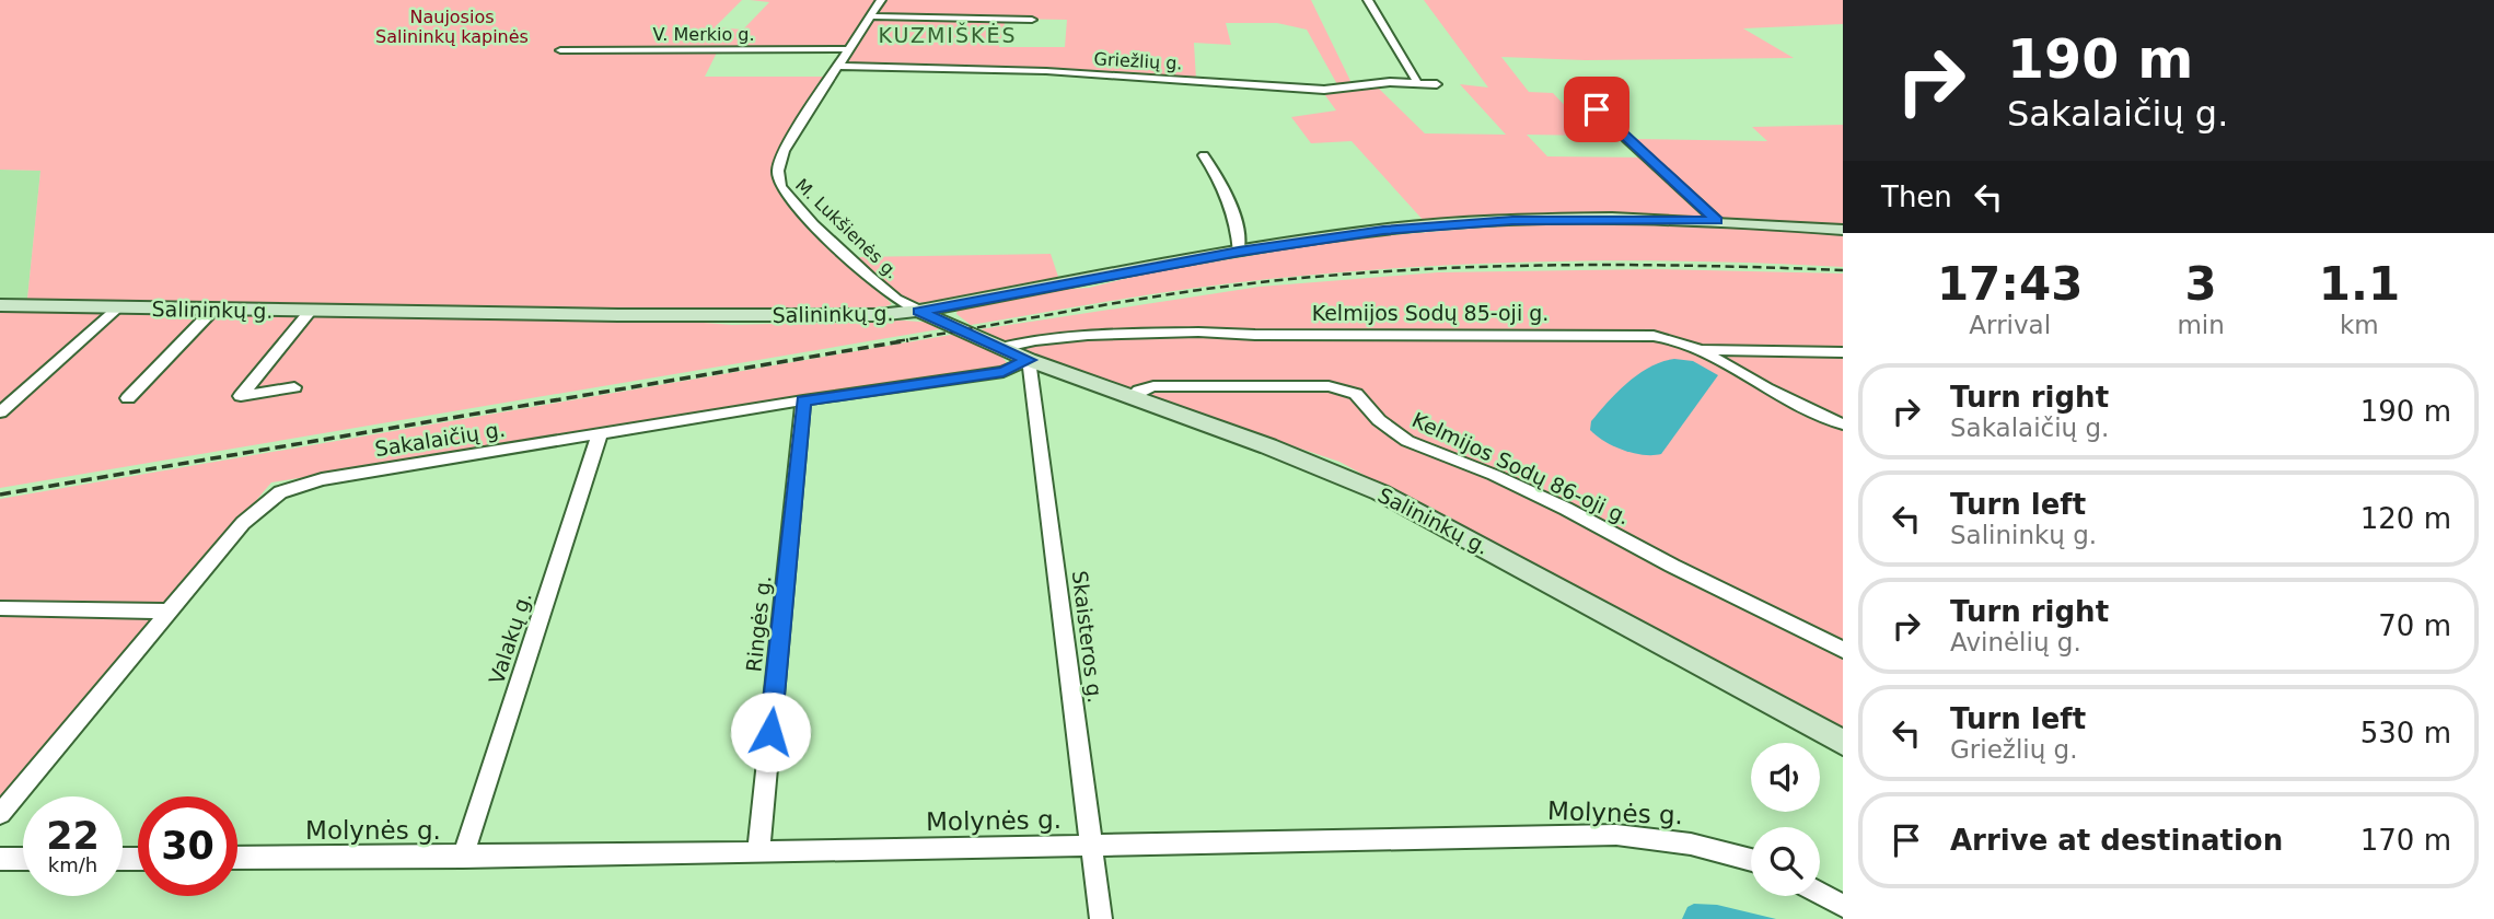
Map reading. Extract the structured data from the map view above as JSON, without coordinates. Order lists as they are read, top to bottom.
{
  "streets": {
    "main road": ["Salininkų g."],
    "street": [
      "V. Merkio g.",
      "Griežlių g.",
      "M. Lukšienės g.",
      "Kelmijos Sodų 85-oji g.",
      "Sakalaičių g.",
      "Kelmijos Sodų 86-oji g.",
      "Ringės g.",
      "Skaisteros g.",
      "Valakų g.",
      "Molynės g."
    ]
  },
  "crossings": [
    ["V. Merkio g.", "M. Lukšienės g."],
    ["Griežlių g.", "M. Lukšienės g."],
    ["M. Lukšienės g.", "Salininkų g."],
    ["Salininkų g.", "Kelmijos Sodų 85-oji g."],
    ["Salininkų g.", "Sakalaičių g."],
    ["Salininkų g.", "Kelmijos Sodų 86-oji g."],
    ["Salininkų g.", "Skaisteros g."],
    ["Sakalaičių g.", "Ringės g."],
    ["Sakalaičių g.", "Skaisteros g."],
    ["Sakalaičių g.", "Valakų g."],
    ["Ringės g.", "Molynės g."],
    ["Skaisteros g.", "Molynės g."],
    ["Valakų g.", "Molynės g."]
  ],
  "districts": ["KUZMIŠKĖS"],
  "parks": ["Naujosios Salininkų kapinės"],
  "page": {
    "turn": ["190 m", "Sakalaičių g."],
    "then": "Then",
    "eta": [
      "17:43",
      "Arrival",
      "3",
      "min",
      "1.1",
      "km"
    ],
    "list": [
      {
        "name": "Turn right",
        "note": "Sakalaičių g.",
        "value": "190 m"
      },
      {
        "name": "Turn left",
        "note": "Salininkų g.",
        "value": "120 m"
      },
      {
        "name": "Turn right",
        "note": "Avinėlių g.",
        "value": "70 m"
      },
      {
        "name": "Turn left",
        "note": "Griežlių g.",
        "value": "530 m"
      },
      {
        "name": "Arrive at destination",
        "value": "170 m"
      }
    ],
    "speed": "22 km/h",
    "limit": "30"
  }
}
